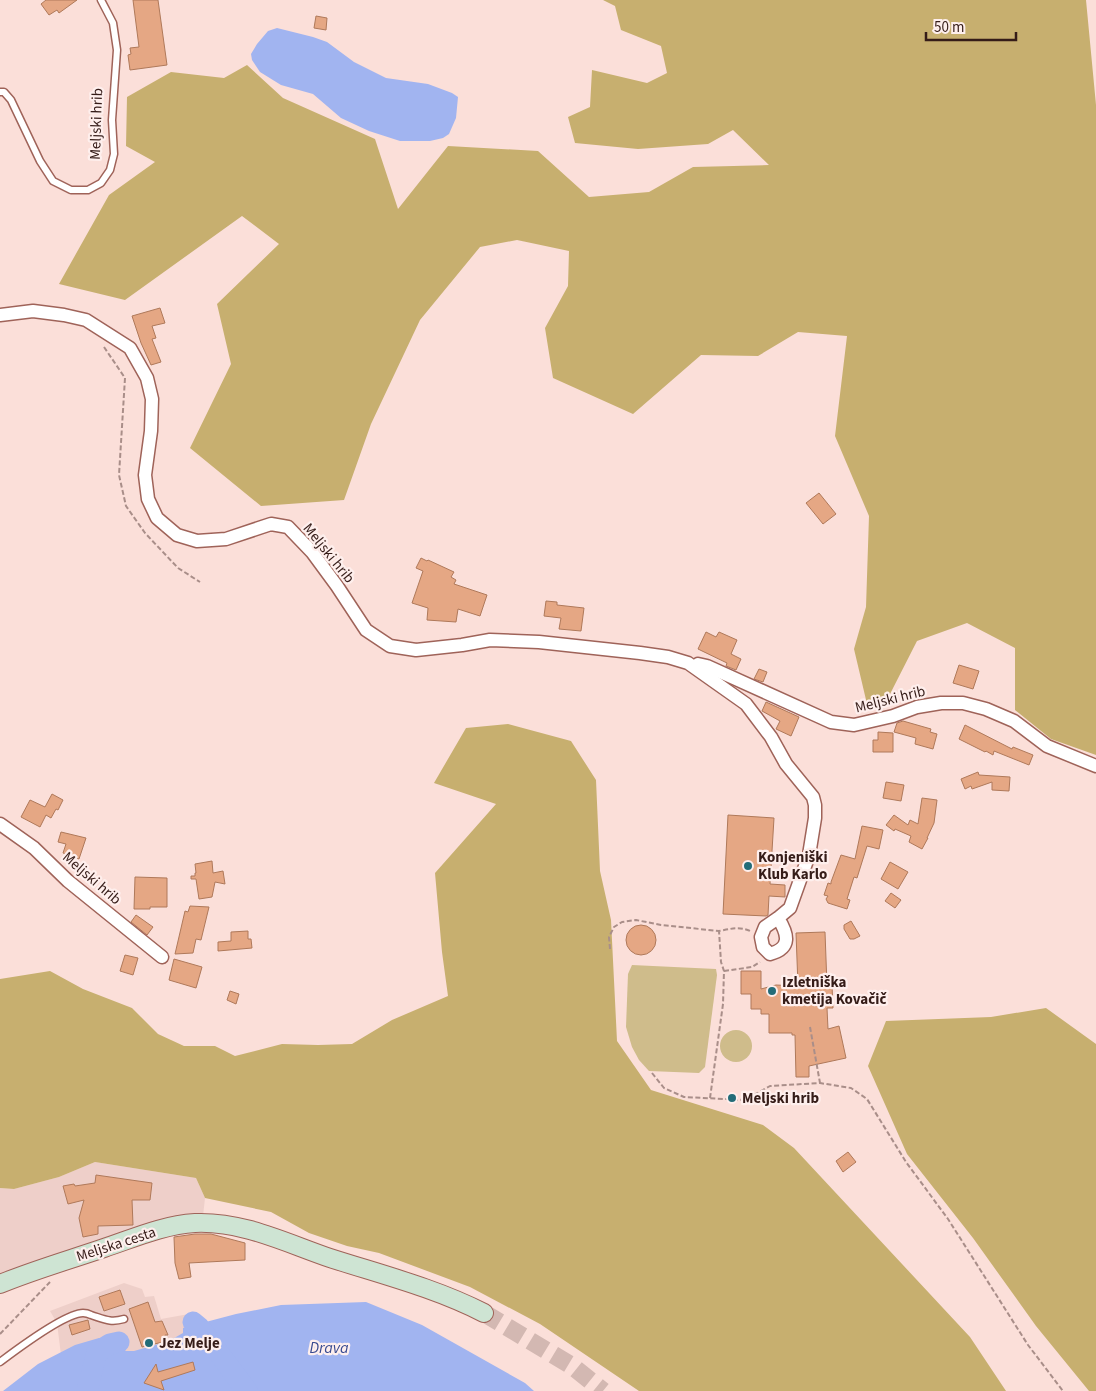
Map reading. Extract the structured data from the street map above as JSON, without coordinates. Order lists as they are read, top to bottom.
{
  "streets": {
    "street": ["Meljski hrib", "Meljska cesta"]
  },
  "water": ["Drava"],
  "places": [
    "Konjeniški Klub Karlo",
    "Izletniška kmetija Kovačič",
    "Meljski hrib",
    "Jez Melje"
  ],
  "scale_bar": "50 m"
}
